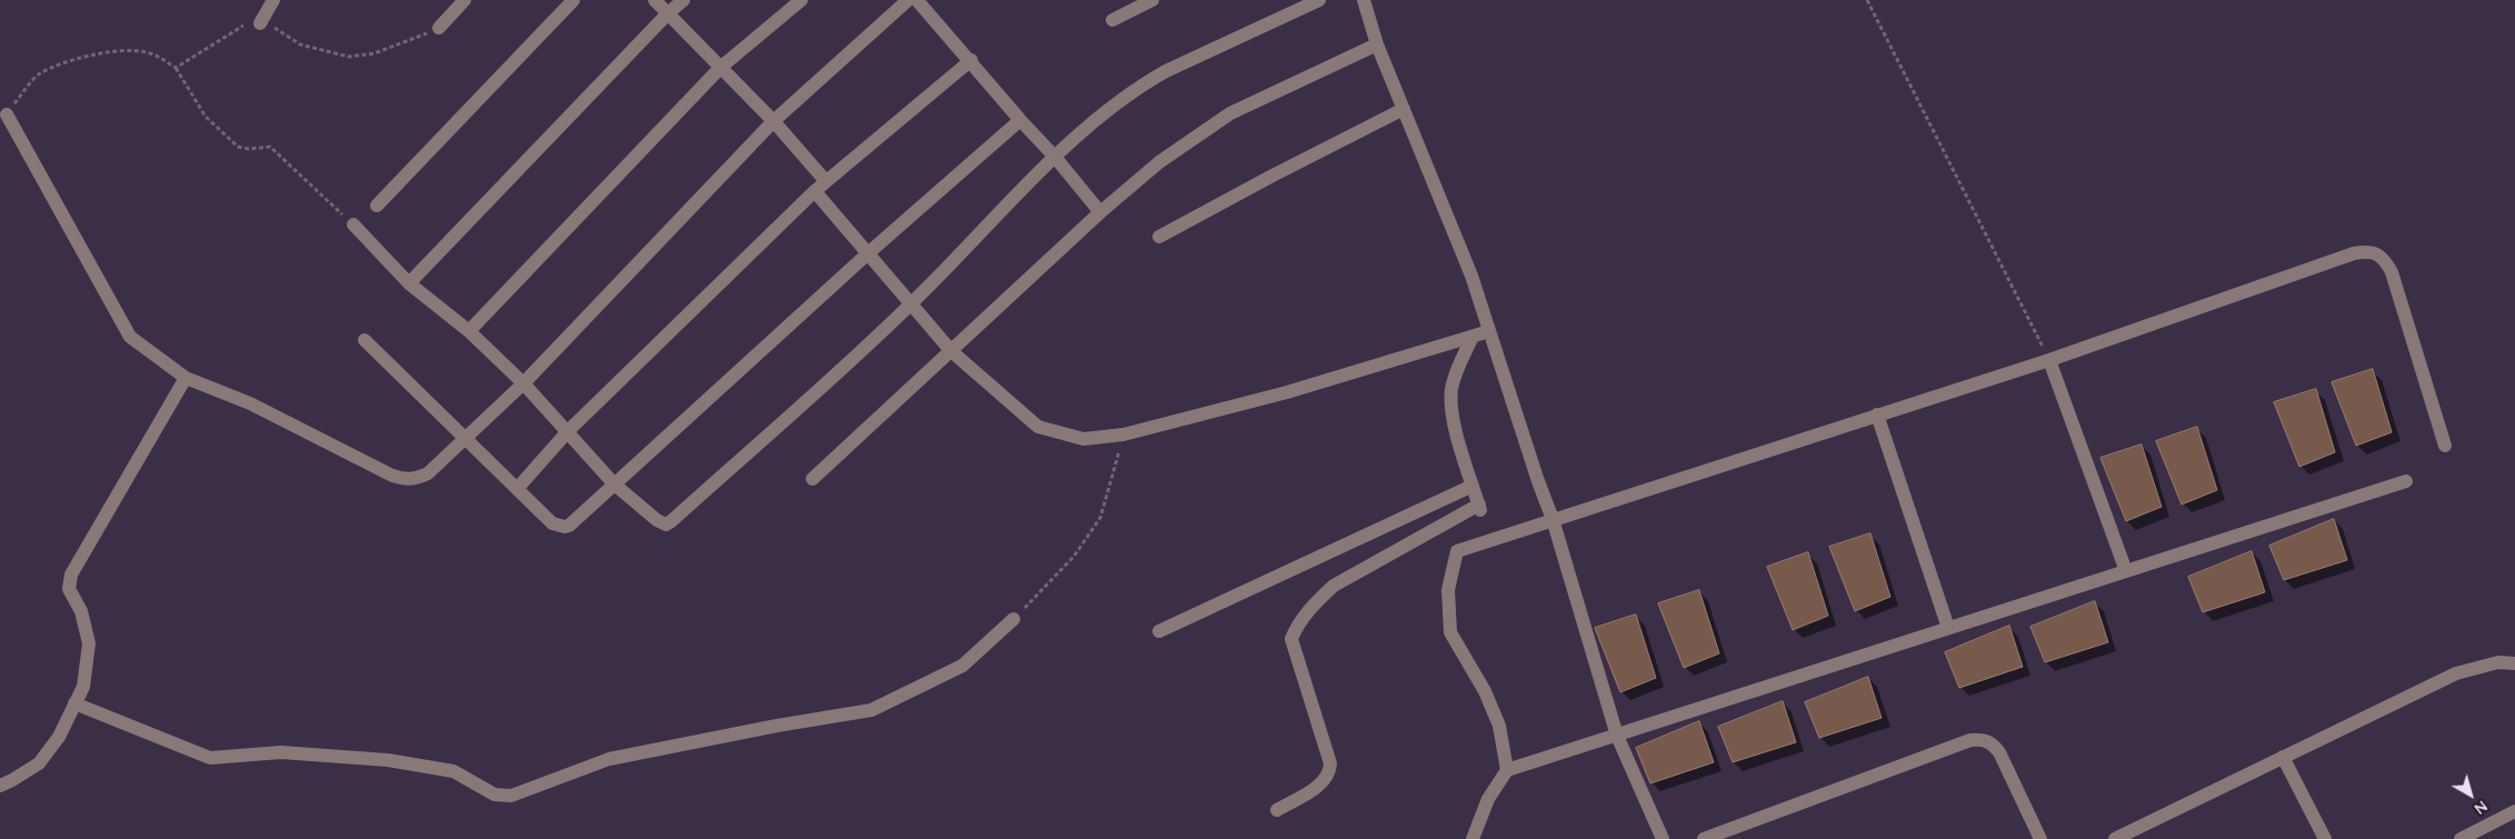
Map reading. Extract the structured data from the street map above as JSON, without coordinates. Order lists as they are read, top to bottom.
{
  "north": "bottom right"
}
